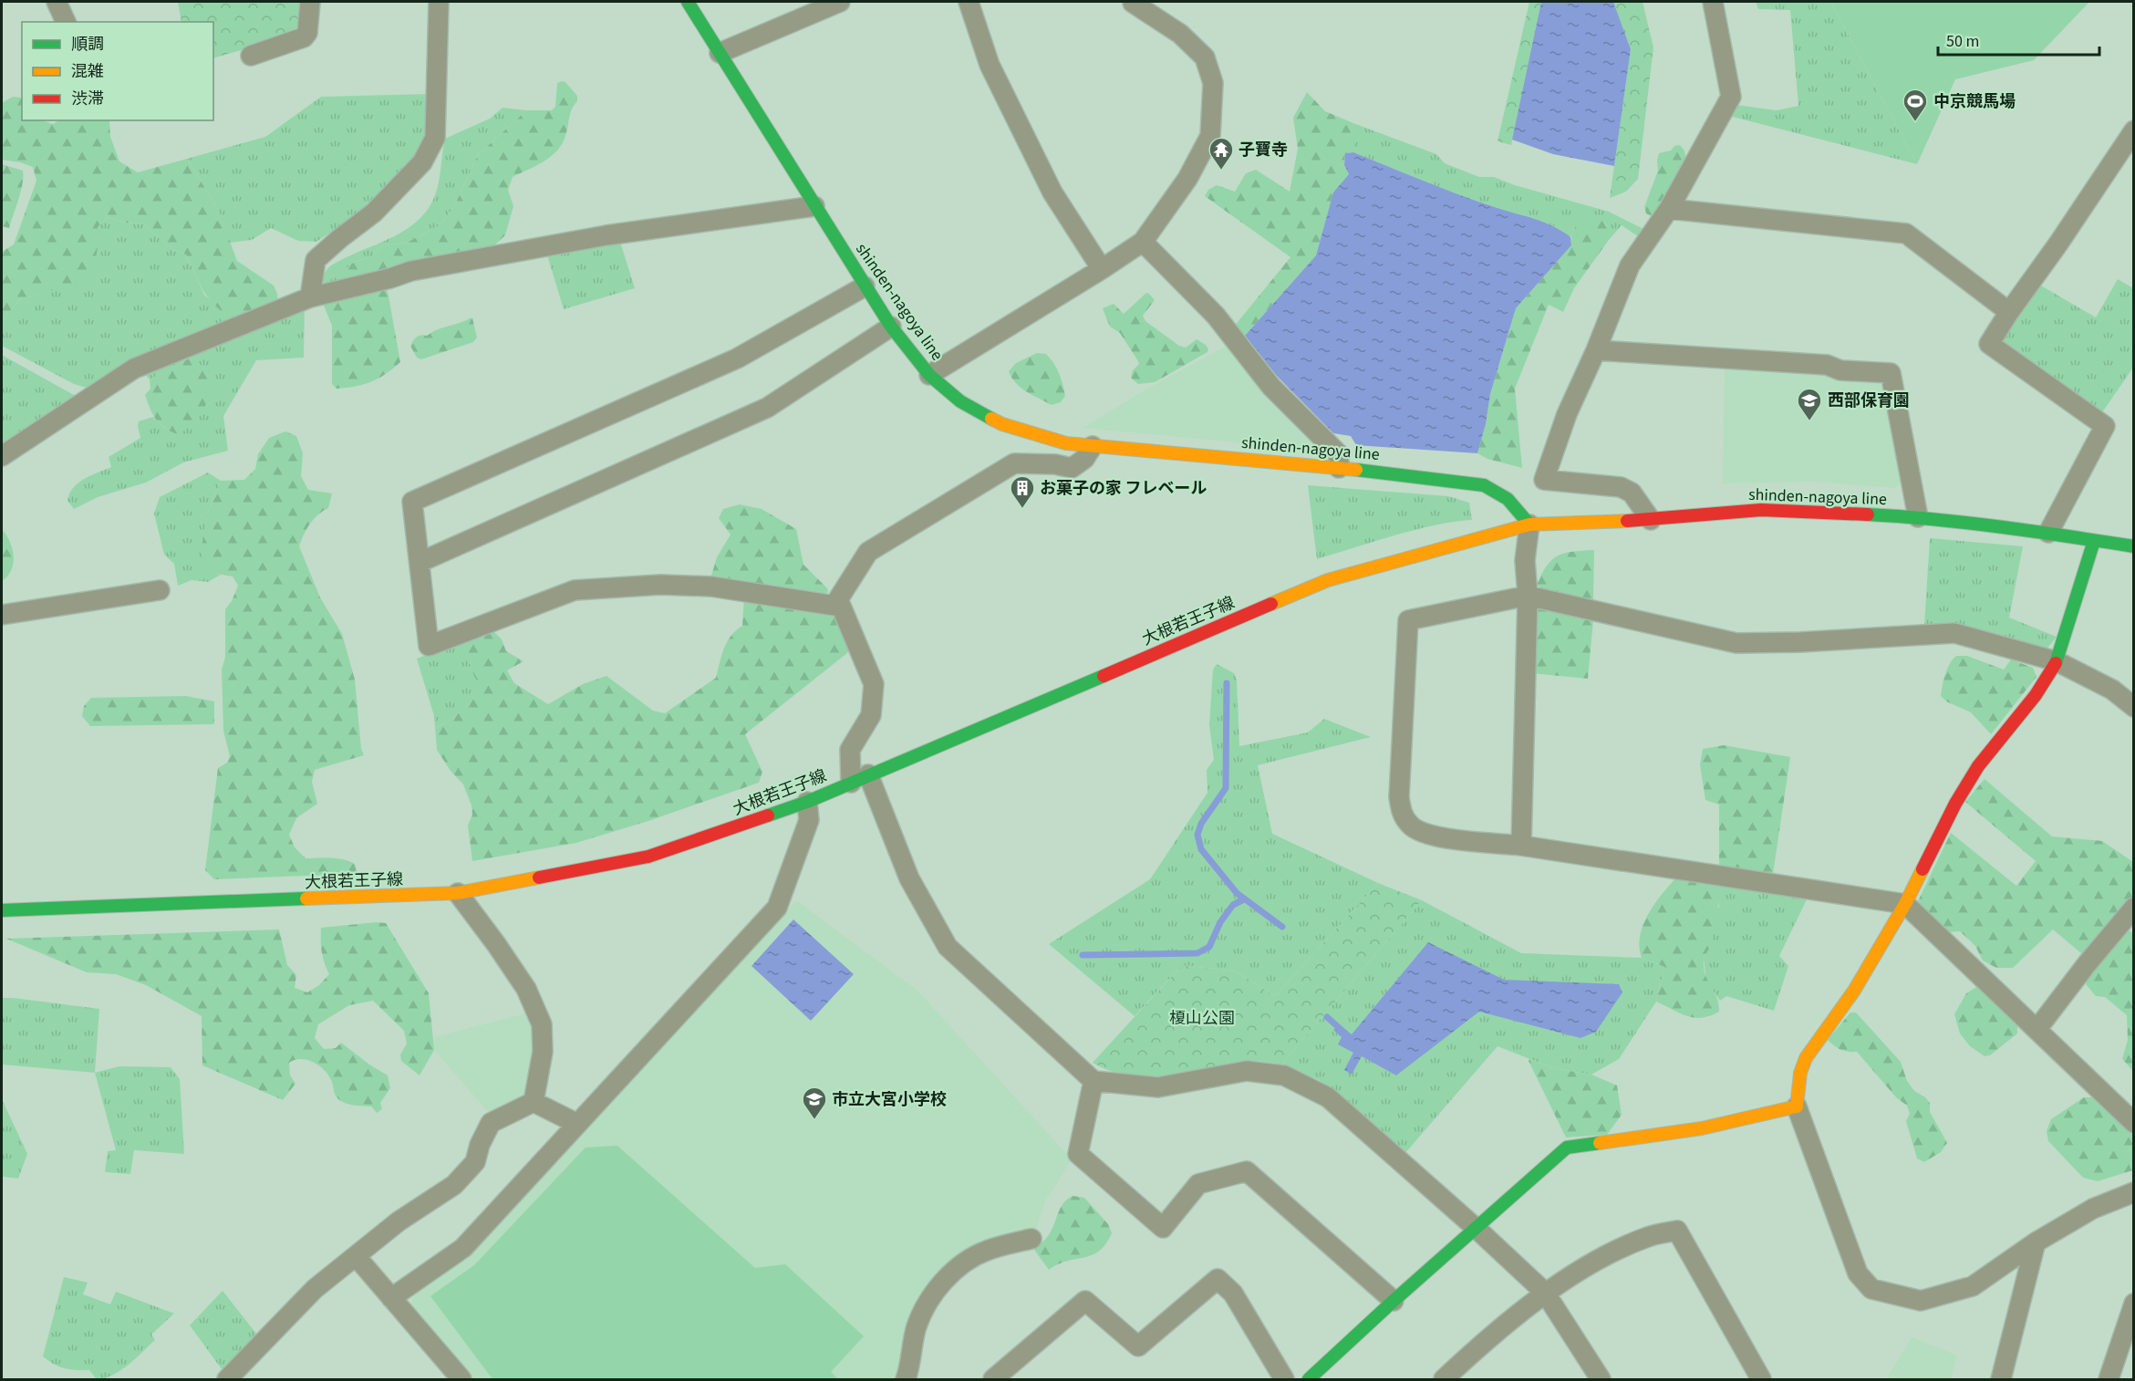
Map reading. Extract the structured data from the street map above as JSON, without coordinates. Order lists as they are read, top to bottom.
{
  "streets": {
    "street": ["shinden-nagoya line", "大根若王子線"]
  },
  "crossings": [
    ["shinden-nagoya line", "大根若王子線"]
  ],
  "parks": ["榎山公園"],
  "places": {
    "sports": ["中京競馬場"],
    "temple": ["子寶寺"],
    "school or university": ["西部保育園", "市立大宮小学校"],
    "building": ["お菓子の家 フレベール"]
  },
  "legend": ["順調", "混雑", "渋滞"],
  "scale_bar": "50 m"
}
